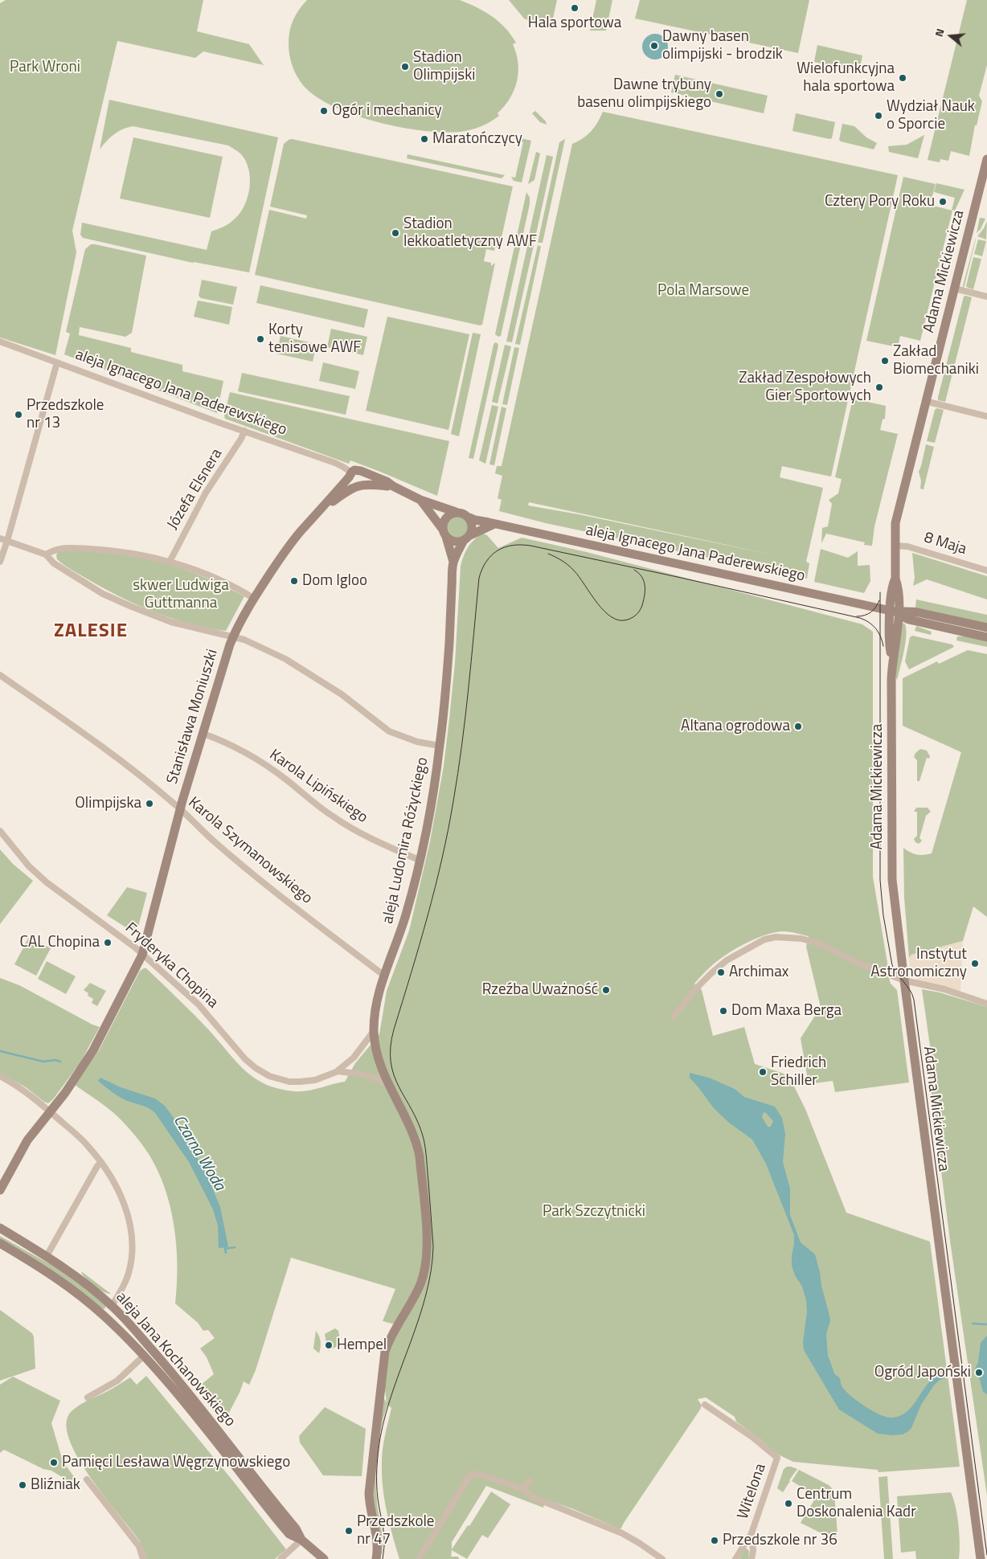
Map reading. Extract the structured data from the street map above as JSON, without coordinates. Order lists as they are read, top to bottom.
{
  "streets": {
    "street": [
      "Adama Mickiewicza",
      "aleja Ignacego Jana Paderewskiego",
      "Józefa Elsnera",
      "8 Maja",
      "Stanisława Moniuszki",
      "Karola Lipińskiego",
      "aleja Ludomira Różyckiego",
      "Karola Szymanowskiego",
      "Fryderyka Chopina",
      "aleja Jana Kochanowskiego",
      "Witelona"
    ]
  },
  "crossings": [
    ["Adama Mickiewicza", "aleja Ignacego Jana Paderewskiego"],
    ["Adama Mickiewicza", "8 Maja"],
    ["aleja Ignacego Jana Paderewskiego", "Józefa Elsnera"],
    ["aleja Ignacego Jana Paderewskiego", "Stanisława Moniuszki"],
    ["aleja Ignacego Jana Paderewskiego", "aleja Ludomira Różyckiego"],
    ["Stanisława Moniuszki", "Karola Lipińskiego"],
    ["Stanisława Moniuszki", "Karola Szymanowskiego"],
    ["Stanisława Moniuszki", "Fryderyka Chopina"],
    ["Karola Lipińskiego", "aleja Ludomira Różyckiego"],
    ["aleja Ludomira Różyckiego", "Karola Szymanowskiego"],
    ["aleja Ludomira Różyckiego", "Fryderyka Chopina"]
  ],
  "districts": ["ZALESIE"],
  "water": ["Czarna Woda"],
  "parks": [
    "Park Wroni",
    "Pola Marsowe",
    "skwer Ludwiga Guttmanna",
    "Park Szczytnicki"
  ],
  "places": [
    "Hala sportowa",
    "Dawny basen olimpijski - brodzik",
    "Stadion Olimpijski",
    "Wielofunkcyjna hala sportowa",
    "Dawne trybuny basenu olimpijskiego",
    "Ogór i mechanicy",
    "Wydział Nauk o Sporcie",
    "Maratończycy",
    "Cztery Pory Roku",
    "Stadion lekkoatletyczny AWF",
    "Korty tenisowe AWF",
    "Zakład Biomechaniki",
    "Zakład Zespołowych Gier Sportowych",
    "Przedszkole nr 13",
    "Dom Igloo",
    "Altana ogrodowa",
    "Olimpijska",
    "CAL Chopina",
    "Instytut Astronomiczny",
    "Archimax",
    "Rzeźba Uważność",
    "Dom Maxa Berga",
    "Friedrich Schiller",
    "Hempel",
    "Ogród Japoński",
    "Pamięci Lesława Węgrzynowskiego",
    "Bliźniak",
    "Centrum Doskonalenia Kadr",
    "Przedszkole nr 47",
    "Przedszkole nr 36"
  ],
  "north": "left"
}
